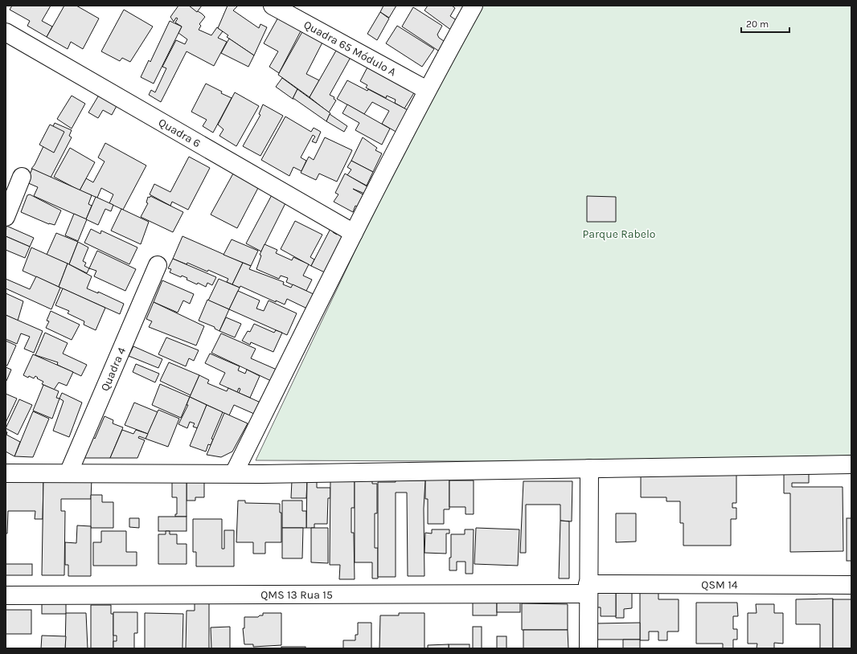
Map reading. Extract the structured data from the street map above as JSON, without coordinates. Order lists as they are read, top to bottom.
{
  "streets": {
    "street": [
      "Quadra 65 Módulo A",
      "Quadra 6",
      "Quadra 4",
      "QSM 14",
      "QMS 13 Rua 15"
    ]
  },
  "crossings": [
    ["QSM 14", "QMS 13 Rua 15"]
  ],
  "parks": ["Parque Rabelo"],
  "scale_bar": "20 m"
}
